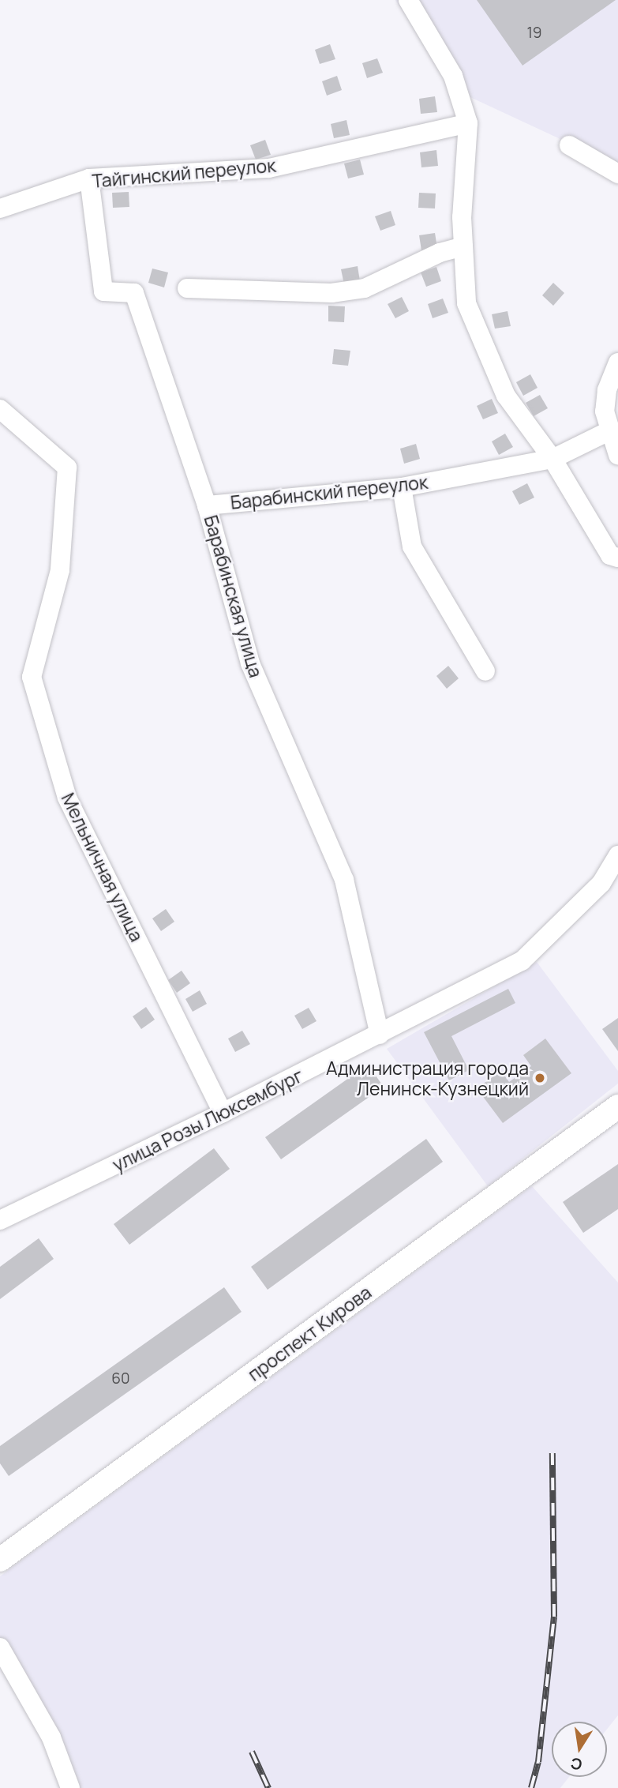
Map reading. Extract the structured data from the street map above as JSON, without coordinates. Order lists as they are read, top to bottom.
{
  "streets": {
    "main road": ["проспект Кирова"],
    "street": [
      "Тайгинский переулок",
      "Барабинский переулок",
      "Барабинская улица",
      "Мельничная улица",
      "улица Розы Люксембург"
    ]
  },
  "crossings": [
    ["Тайгинский переулок", "Барабинская улица"],
    ["Барабинский переулок", "Барабинская улица"],
    ["Барабинская улица", "улица Розы Люксембург"],
    ["Мельничная улица", "улица Розы Люксембург"]
  ],
  "places": ["Администрация города Ленинск-Кузнецкий"],
  "house_numbers": ["19", "60"],
  "north": "bottom"
}
